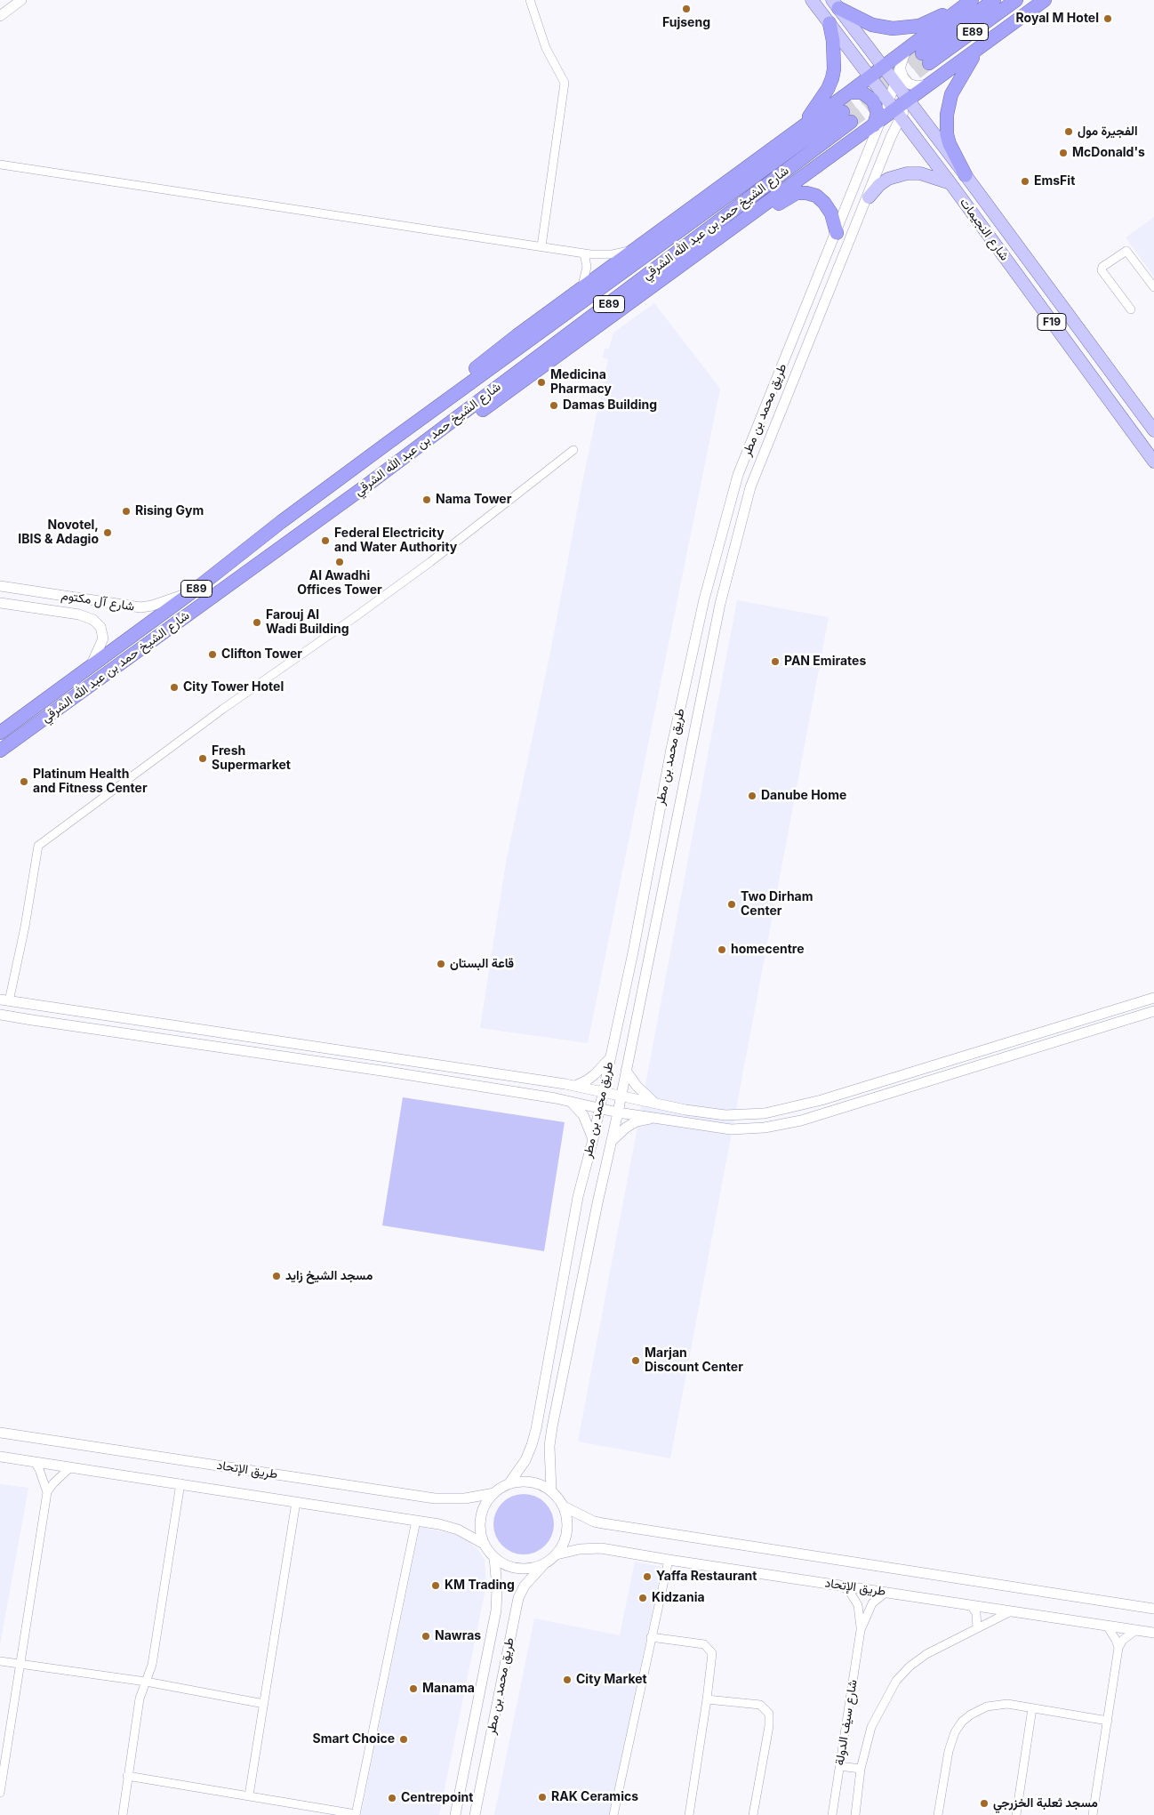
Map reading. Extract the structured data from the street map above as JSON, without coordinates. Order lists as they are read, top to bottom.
{
  "streets": {
    "highway": ["E89", "شارع الشيخ حمد بن عبد الله الشرقي"],
    "main road": ["شارع النجيمات", "F19"],
    "street": [
      "طريق محمد بن مطر",
      "شارع آل مكتوم",
      "طريق اﻹتحاد",
      "شارع سيف الدولة"
    ]
  },
  "crossings": [
    ["شارع الشيخ حمد بن عبد الله الشرقي", "شارع آل مكتوم"],
    ["شارع النجيمات", "طريق محمد بن مطر"],
    ["طريق محمد بن مطر", "طريق اﻹتحاد"],
    ["طريق اﻹتحاد", "شارع سيف الدولة"]
  ],
  "places": [
    "Fujseng",
    "Royal M Hotel",
    "الفجيرة مول",
    "McDonald's",
    "EmsFit",
    "Medicina Pharmacy",
    "Damas Building",
    "Nama Tower",
    "Rising Gym",
    "Novotel, IBIS & Adagio",
    "Federal Electricity and Water Authority",
    "Al Awadhi Offices Tower",
    "Farouj Al Wadi Building",
    "Clifton Tower",
    "PAN Emirates",
    "City Tower Hotel",
    "Fresh Supermarket",
    "Platinum Health and Fitness Center",
    "Danube Home",
    "Two Dirham Center",
    "homecentre",
    "قاعة البستان",
    "مسجد الشيخ زايد",
    "Marjan Discount Center",
    "Yaffa Restaurant",
    "KM Trading",
    "Kidzania",
    "Nawras",
    "City Market",
    "Manama",
    "Smart Choice",
    "RAK Ceramics",
    "Centrepoint",
    "مسجد ثعلبة الخزرجي"
  ]
}
